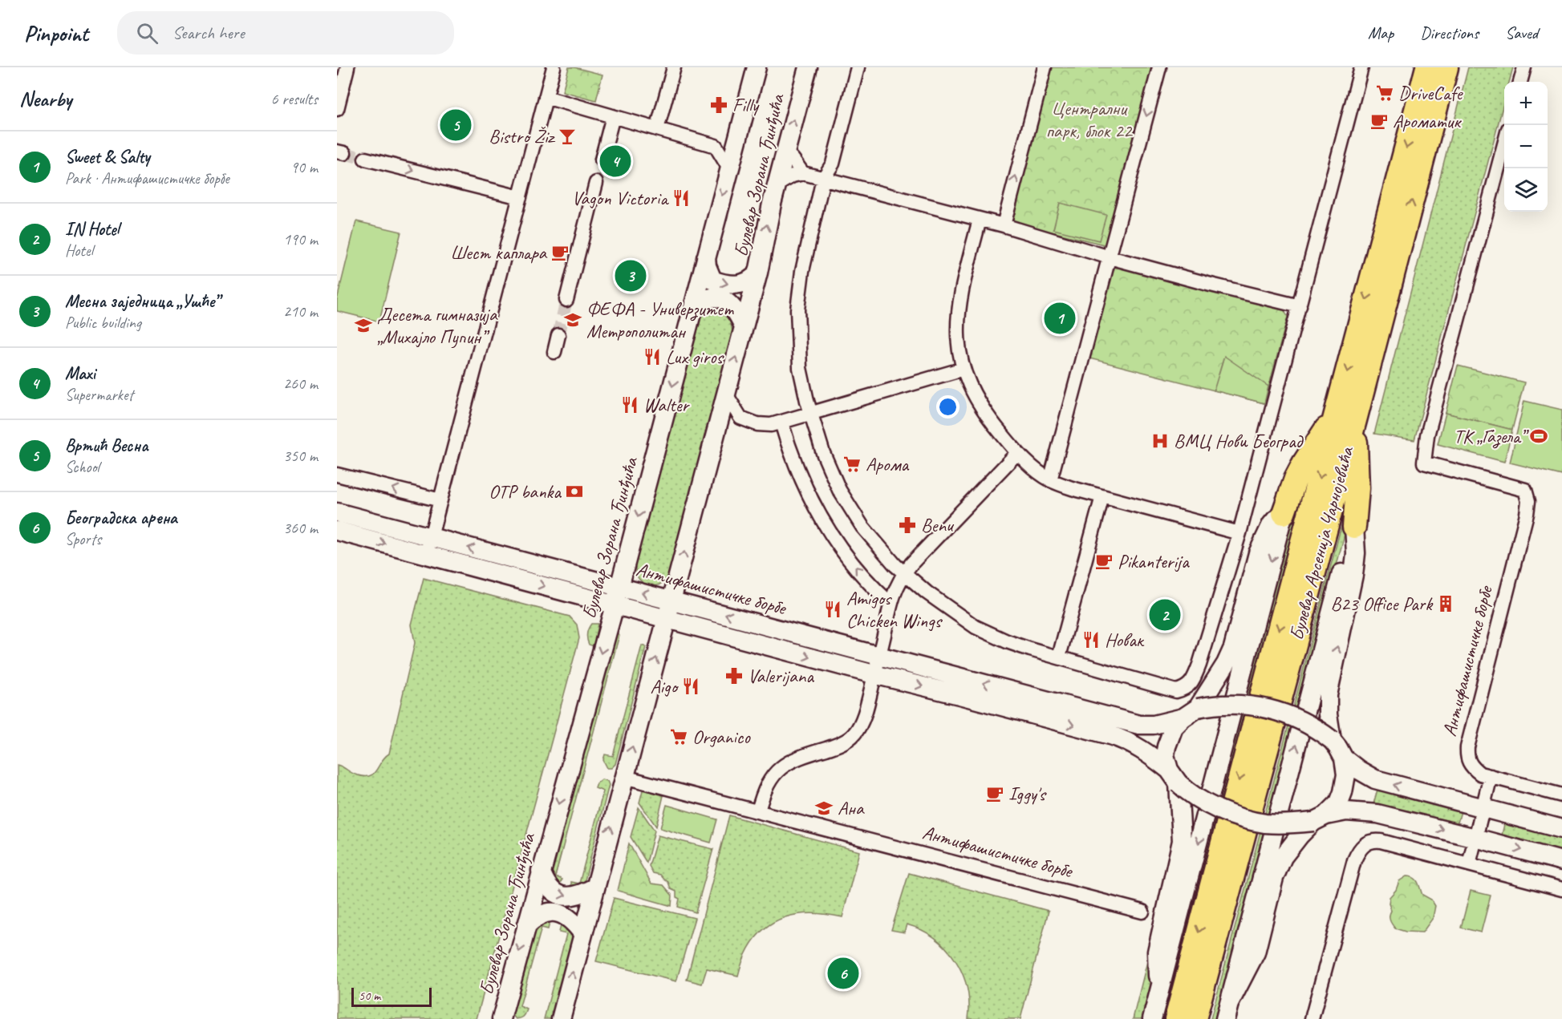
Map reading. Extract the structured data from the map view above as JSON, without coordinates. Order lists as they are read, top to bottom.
{
  "streets": {
    "highway": ["Булевар Арсенија Чарнојевића"],
    "street": ["Булевар Зорана Ђинђића", "Антифашистичке борбе"]
  },
  "crossings": [
    ["Булевар Зорана Ђинђића", "Антифашистичке борбе"]
  ],
  "parks": ["Централни парк, блок 22"],
  "places": {
    "supermarket": ["DriveCafe", "Арома", "Organico"],
    "pharmacy": ["Filly", "Benu", "Valerijana"],
    "cafe": [
      "Ароматик",
      "Шест каплара",
      "Pikanterija",
      "Iggy's"
    ],
    "bar": ["Bistro Žiz"],
    "restaurant": [
      "Vagon Victoria",
      "Lux giros",
      "Walter",
      "Amigos Chicken Wings",
      "Новак",
      "Aigo"
    ],
    "school or university": ["ФЕФА - Универзитет Метрополитан", "Десета гимназија „Михајло Пупин”", "Ана"],
    "sports": ["ТК „Газела”"],
    "hospital": ["ВМЦ Нови Београд"],
    "bank": ["OTP banka"],
    "building": ["B23 Office Park"]
  },
  "scale_bar": "50 m",
  "page": {
    "header": "Pinpoint",
    "search": "Search here",
    "nav": ["Map", "Directions", "Saved"],
    "heading": ["Nearby", "6 results"],
    "map_buttons": ["+", "−"],
    "pins": [
      "5",
      "4",
      "3",
      "1",
      "2",
      "6"
    ],
    "list": [
      {
        "mark": "1",
        "name": "Sweet & Salty",
        "note": "Park · Антифашистичке борбе",
        "value": "90 m"
      },
      {
        "mark": "2",
        "name": "IN Hotel",
        "note": "Hotel",
        "value": "190 m"
      },
      {
        "mark": "3",
        "name": "Месна заједница „Ушће”",
        "note": "Public building",
        "value": "210 m"
      },
      {
        "mark": "4",
        "name": "Maxi",
        "note": "Supermarket",
        "value": "260 m"
      },
      {
        "mark": "5",
        "name": "Вртић Весна",
        "note": "School",
        "value": "350 m"
      },
      {
        "mark": "6",
        "name": "Београдска арена",
        "note": "Sports",
        "value": "360 m"
      }
    ],
    "scale": "50 m"
  }
}
